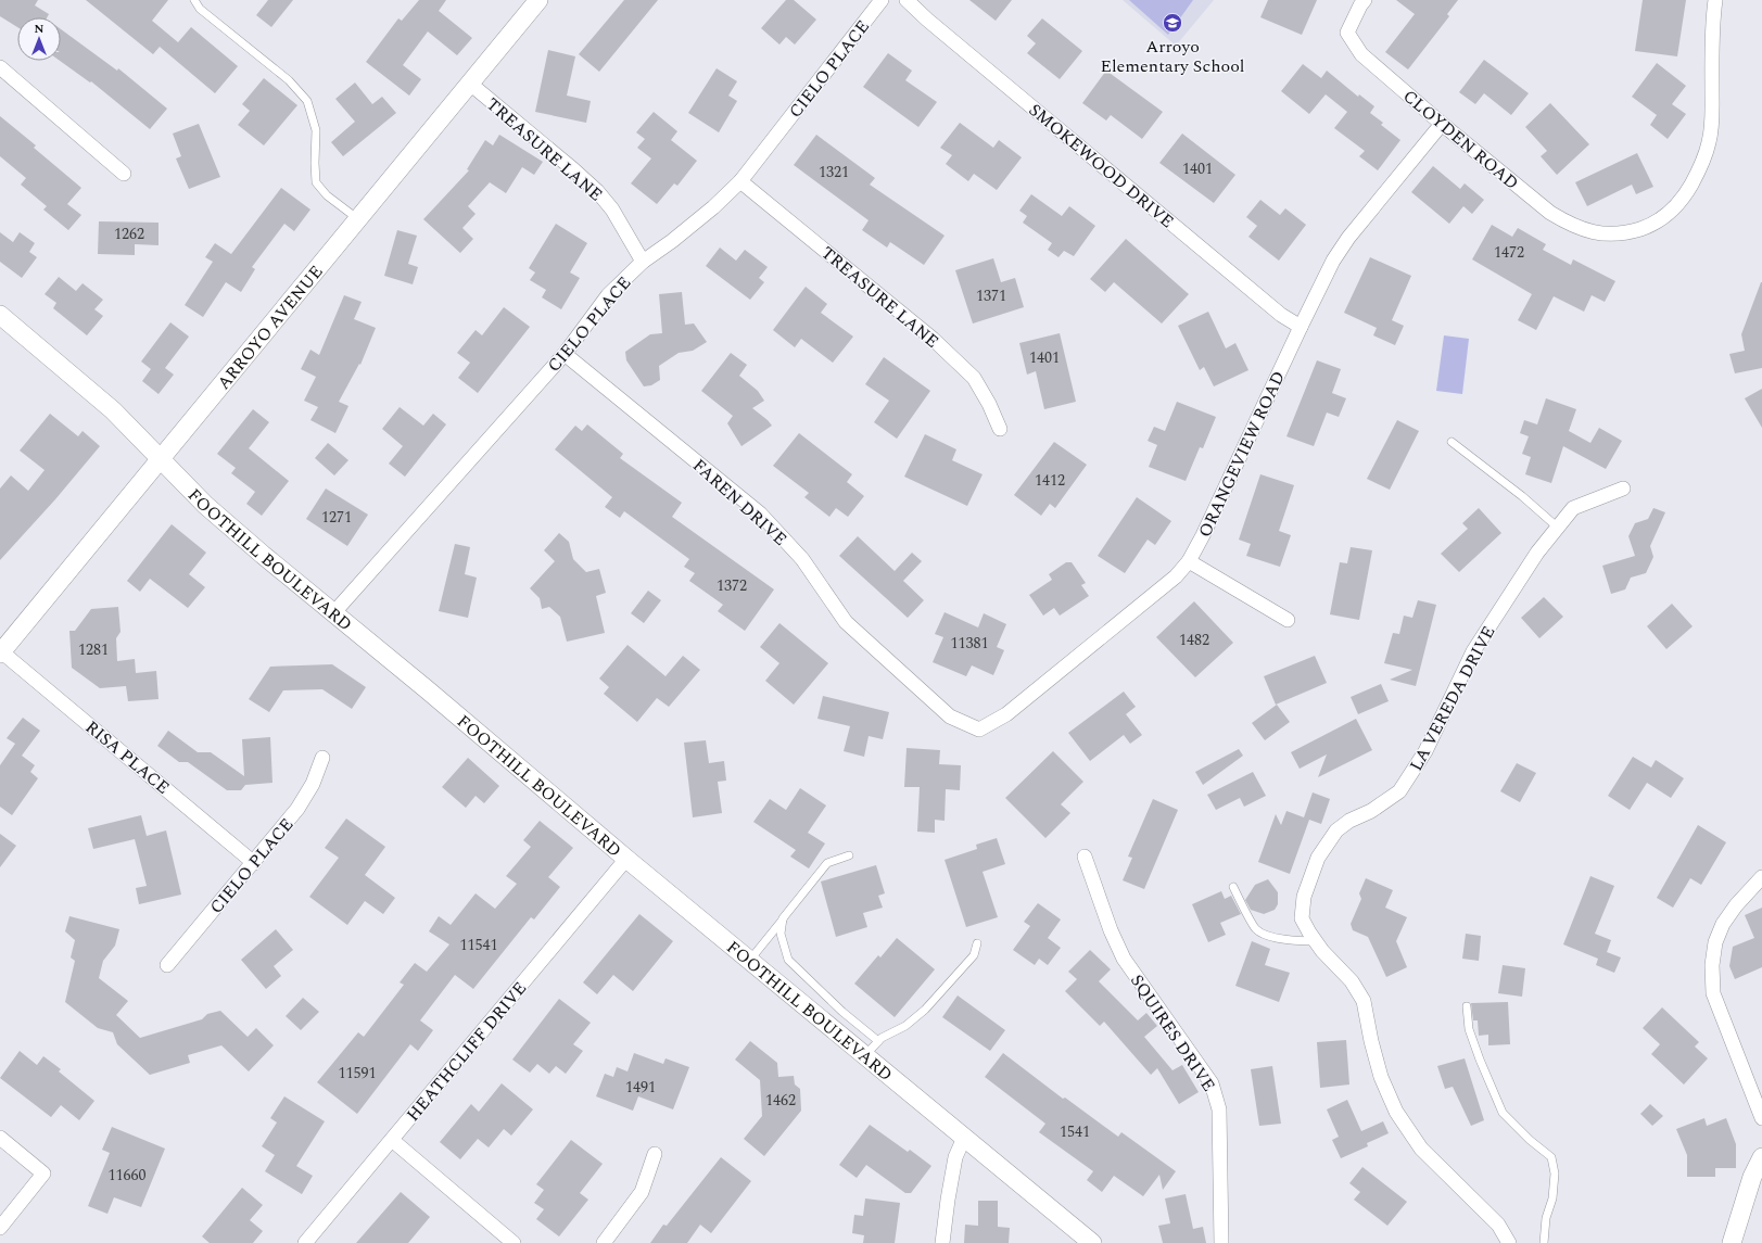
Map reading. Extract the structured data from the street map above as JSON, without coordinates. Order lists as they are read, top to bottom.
{
  "streets": {
    "street": [
      "CIELO PLACE",
      "CLOYDEN ROAD",
      "TREASURE LANE",
      "SMOKEWOOD DRIVE",
      "ARROYO AVENUE",
      "ORANGEVIEW ROAD",
      "FAREN DRIVE",
      "FOOTHILL BOULEVARD",
      "LA VEREDA DRIVE",
      "RISA PLACE",
      "SQUIRES DRIVE",
      "HEATHCLIFF DRIVE"
    ]
  },
  "crossings": [
    ["CIELO PLACE", "TREASURE LANE"],
    ["CIELO PLACE", "FAREN DRIVE"],
    ["CIELO PLACE", "FOOTHILL BOULEVARD"],
    ["CIELO PLACE", "RISA PLACE"],
    ["CLOYDEN ROAD", "ORANGEVIEW ROAD"],
    ["TREASURE LANE", "ARROYO AVENUE"],
    ["SMOKEWOOD DRIVE", "ORANGEVIEW ROAD"],
    ["ARROYO AVENUE", "FOOTHILL BOULEVARD"],
    ["ARROYO AVENUE", "RISA PLACE"],
    ["ORANGEVIEW ROAD", "FAREN DRIVE"],
    ["FOOTHILL BOULEVARD", "HEATHCLIFF DRIVE"]
  ],
  "places": {
    "school or university": ["Arroyo Elementary School"]
  },
  "house_numbers": [
    "1401",
    "1321",
    "1262",
    "1472",
    "1371",
    "1401",
    "1412",
    "1271",
    "1372",
    "1482",
    "11381",
    "1281",
    "11541",
    "11591",
    "1491",
    "1462",
    "1541",
    "11660"
  ],
  "north": "top"
}
